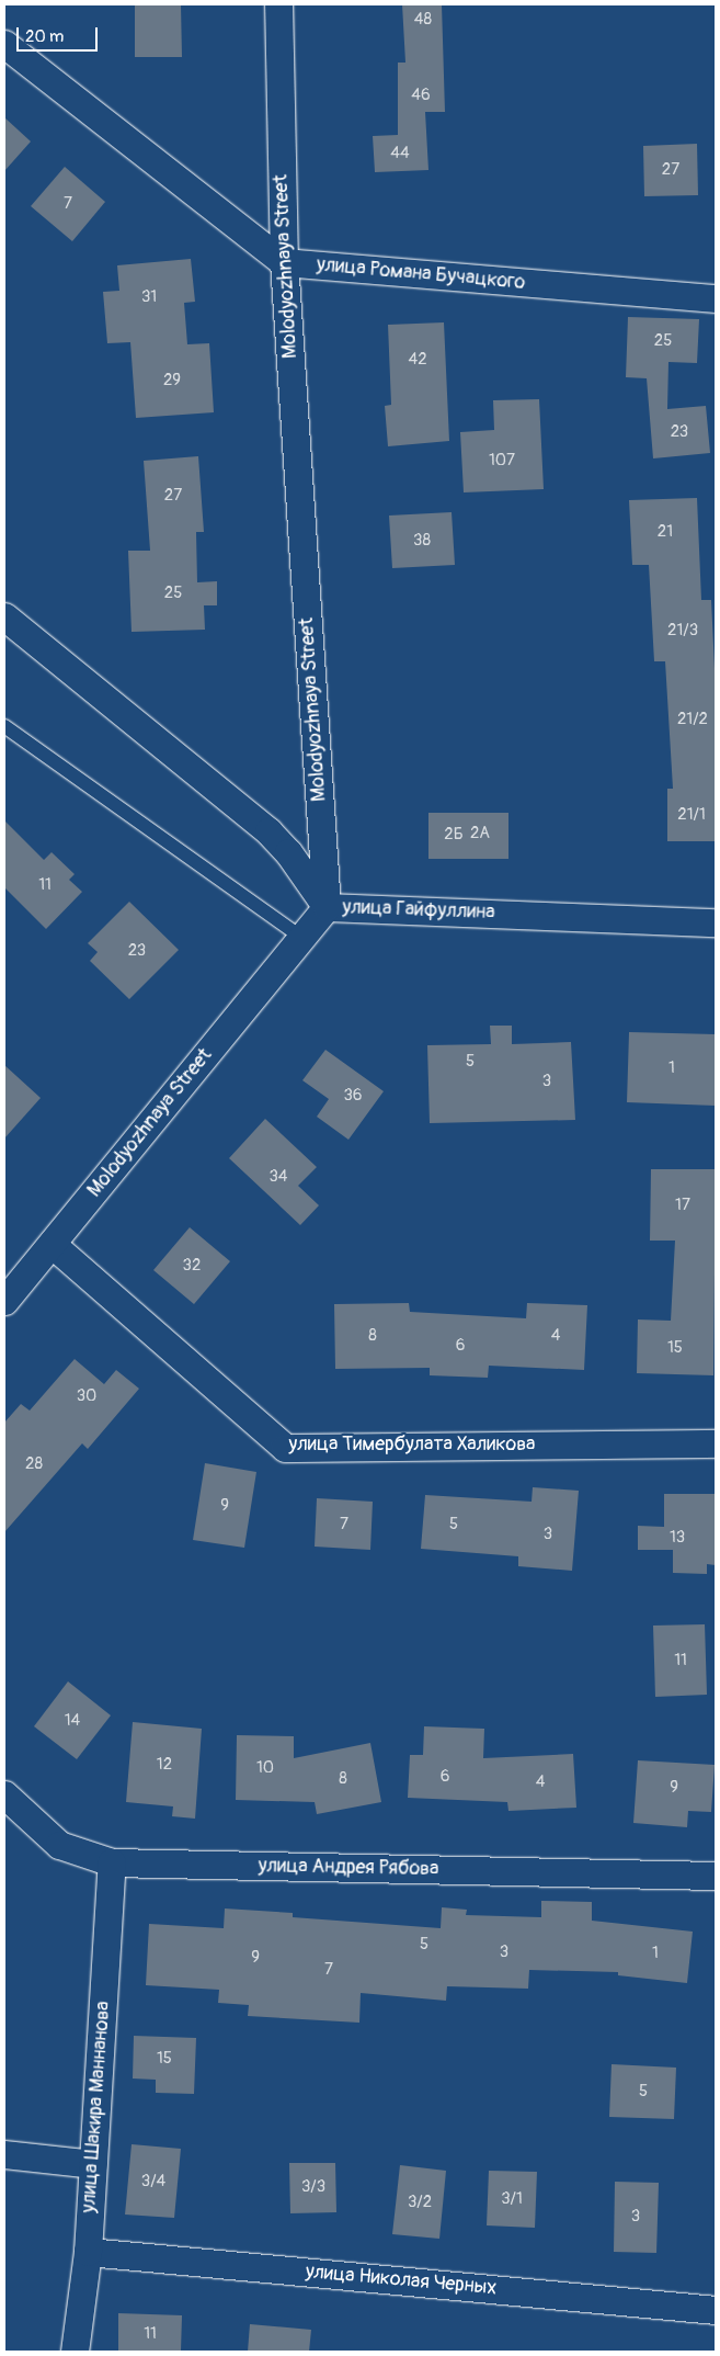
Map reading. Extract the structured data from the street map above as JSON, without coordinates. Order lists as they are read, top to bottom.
{
  "streets": {
    "street": [
      "Molodyozhnaya Street",
      "улица Романа Бучацкого",
      "улица Гайфуллина",
      "улица Тимербулата Халикова",
      "улица Андрея Рябова",
      "улица Шакира Маннанова",
      "улица Николая Черных"
    ]
  },
  "crossings": [
    ["Molodyozhnaya Street", "улица Романа Бучацкого"],
    ["Molodyozhnaya Street", "улица Гайфуллина"],
    ["Molodyozhnaya Street", "улица Тимербулата Халикова"],
    ["улица Андрея Рябова", "улица Шакира Маннанова"],
    ["улица Шакира Маннанова", "улица Николая Черных"]
  ],
  "house_numbers": [
    "48",
    "46",
    "44",
    "27",
    "7",
    "31",
    "25",
    "42",
    "29",
    "23",
    "107",
    "27",
    "21",
    "38",
    "25",
    "21/3",
    "21/2",
    "21/1",
    "2А",
    "2Б",
    "11",
    "23",
    "5",
    "1",
    "3",
    "36",
    "34",
    "17",
    "32",
    "8",
    "4",
    "6",
    "15",
    "30",
    "28",
    "9",
    "7",
    "5",
    "3",
    "13",
    "11",
    "14",
    "12",
    "10",
    "6",
    "8",
    "4",
    "9",
    "5",
    "3",
    "1",
    "9",
    "7",
    "15",
    "5",
    "3/4",
    "3/3",
    "3/1",
    "3/2",
    "3",
    "11"
  ],
  "scale_bar": "20 m"
}
